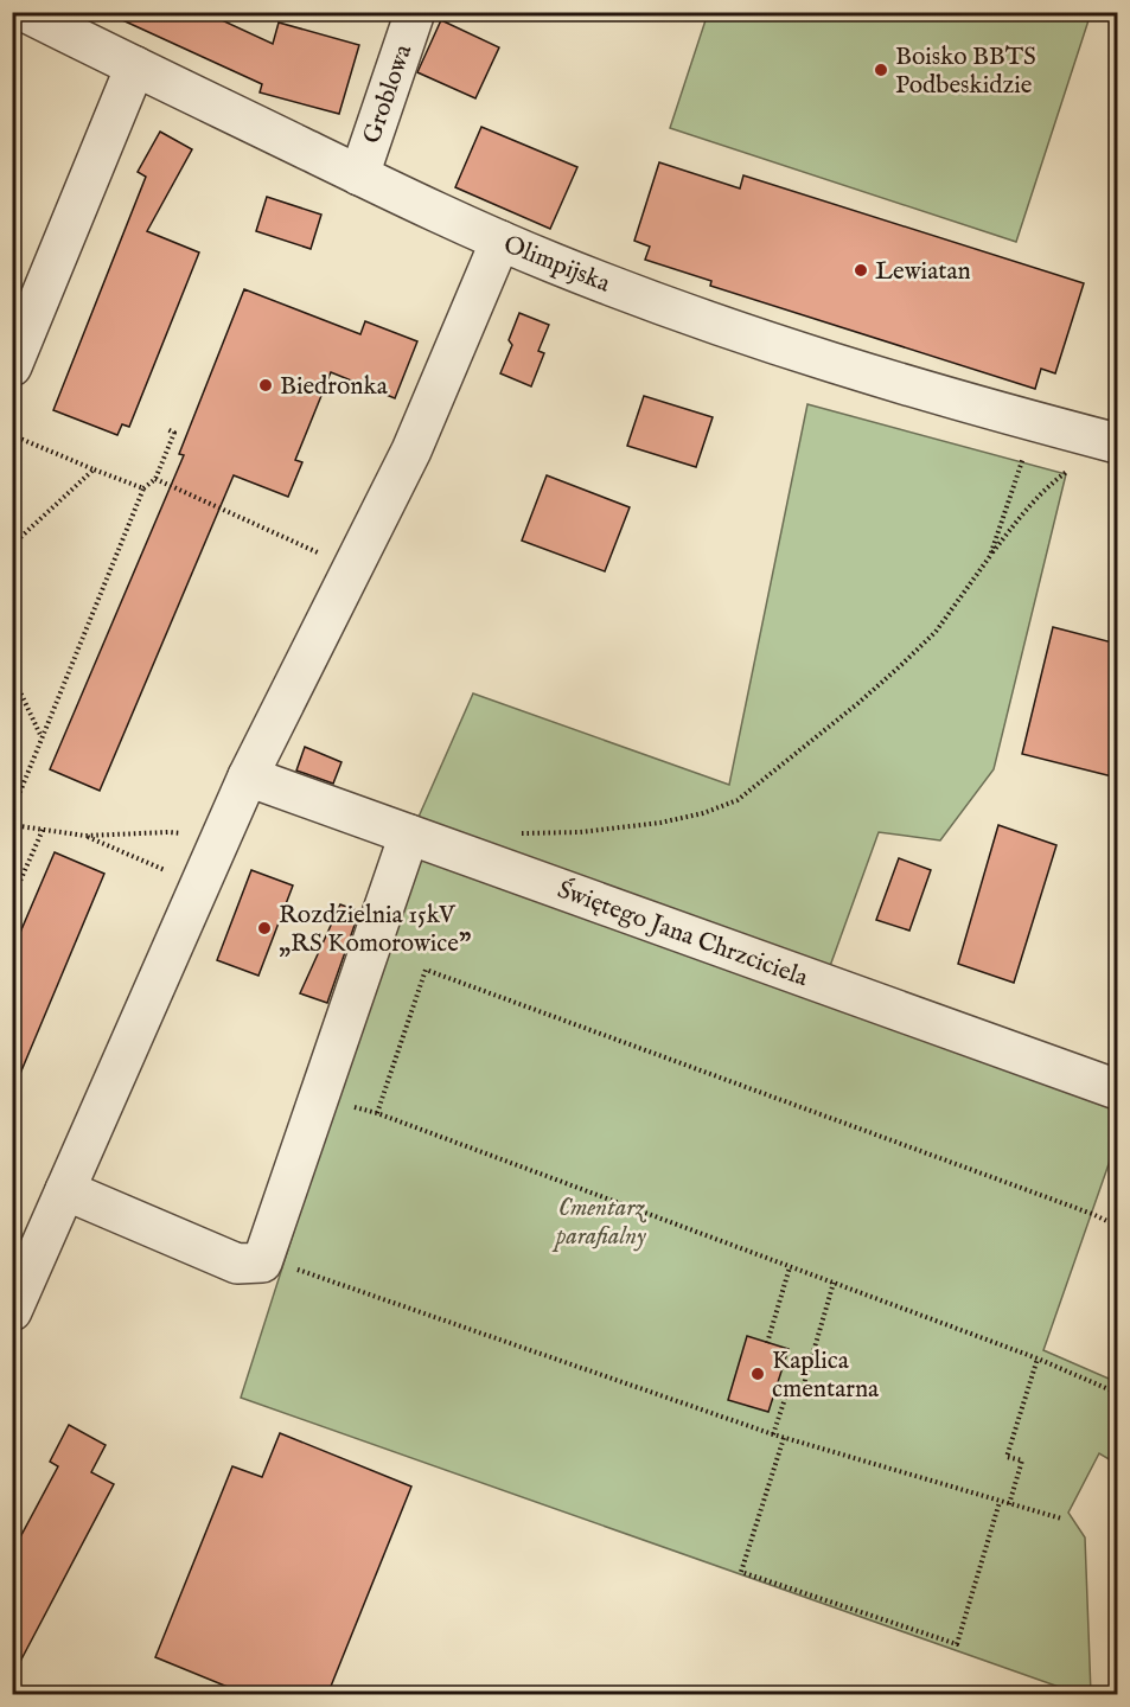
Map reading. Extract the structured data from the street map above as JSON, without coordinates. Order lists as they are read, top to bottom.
{
  "streets": {
    "street": ["Groblowa", "Olimpijska", "Świętego Jana Chrzciciela"]
  },
  "crossings": [
    ["Groblowa", "Olimpijska"]
  ],
  "parks": ["Cmentarz parafialny"],
  "places": [
    "Boisko BBTS Podbeskidzie",
    "Lewiatan",
    "Biedronka",
    "Rozdzielnia 15kV „RS Komorowice”",
    "Kaplica cmentarna"
  ]
}
